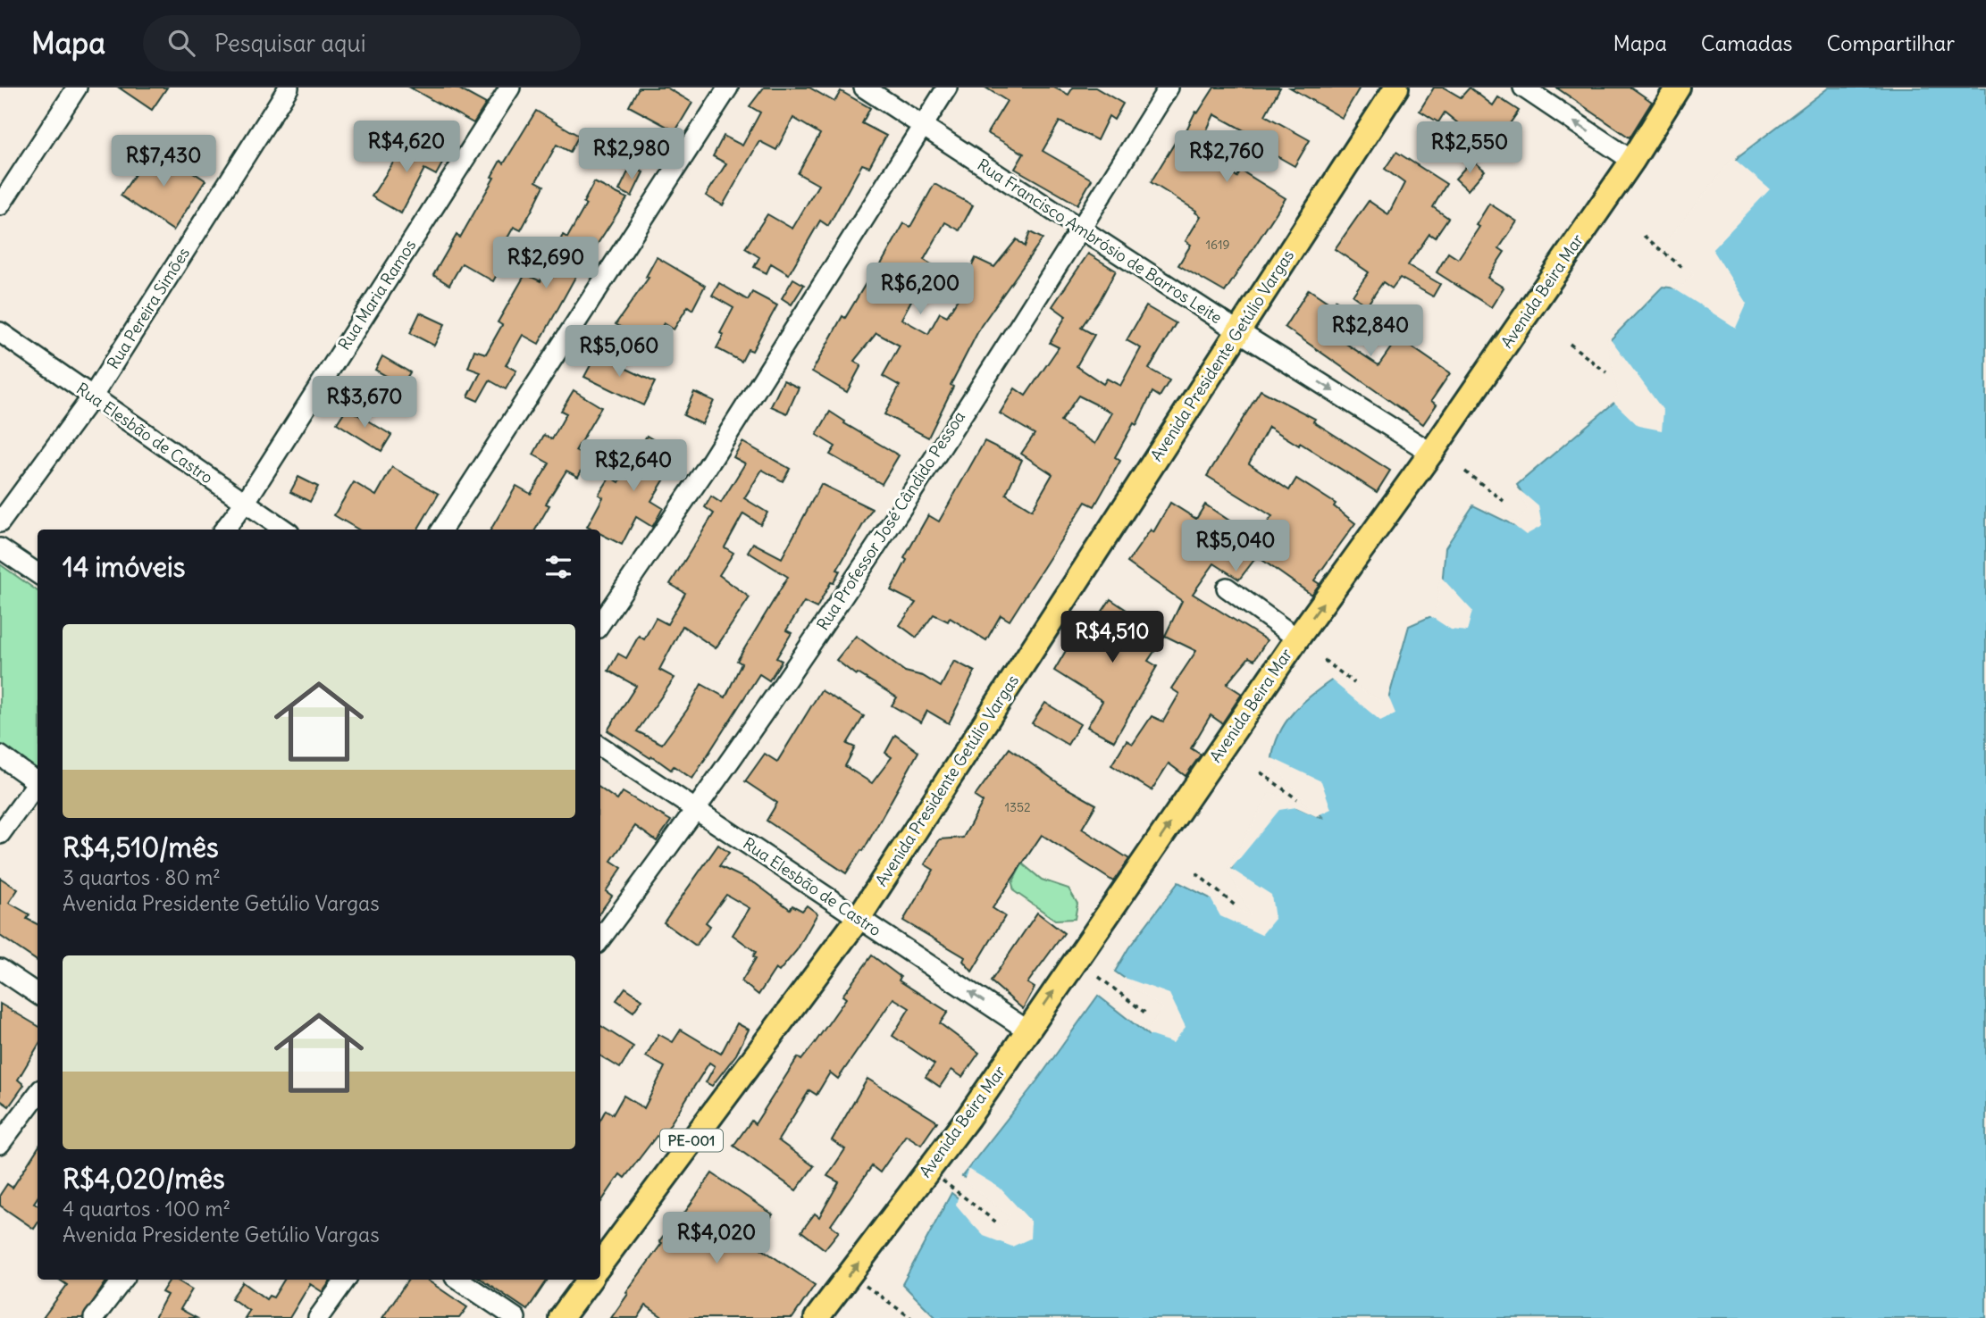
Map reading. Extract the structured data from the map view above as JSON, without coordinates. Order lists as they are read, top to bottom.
{
  "streets": {
    "main road": ["Avenida Beira Mar", "Avenida Presidente Getúlio Vargas", "PE-001"],
    "street": [
      "Rua Francisco Ambrósio de Barros Leite",
      "Rua Maria Ramos",
      "Rua Pereira Simões",
      "Rua Elesbão de Castro",
      "Rua Professor José Cândido Pessoa"
    ]
  },
  "crossings": [
    ["Rua Francisco Ambrósio de Barros Leite", "Avenida Beira Mar"],
    ["Rua Francisco Ambrósio de Barros Leite", "Avenida Presidente Getúlio Vargas"],
    ["Rua Francisco Ambrósio de Barros Leite", "Rua Professor José Cândido Pessoa"],
    ["Avenida Beira Mar", "Rua Elesbão de Castro"],
    ["Rua Maria Ramos", "Rua Elesbão de Castro"],
    ["Rua Pereira Simões", "Rua Elesbão de Castro"],
    ["Avenida Presidente Getúlio Vargas", "Rua Elesbão de Castro"],
    ["Rua Elesbão de Castro", "Rua Professor José Cândido Pessoa"]
  ],
  "one_way": ["Avenida Beira Mar"],
  "house_numbers": ["1619", "1352"],
  "page": {
    "header": "Mapa",
    "search": "Pesquisar aqui",
    "nav": ["Mapa", "Camadas", "Compartilhar"],
    "price": [
      "R$4,620",
      "R$2,550",
      "R$2,980",
      "R$2,760",
      "R$7,430",
      "R$2,690",
      "R$6,200",
      "R$2,840",
      "R$5,060",
      "R$3,670",
      "R$2,640",
      "R$5,040",
      "R$4,510",
      "R$4,020"
    ],
    "heading": "14 imóveis",
    "list": [
      {
        "name": "R$4,510/mês",
        "note": "3 quartos · 80 m² · Avenida Presidente Getúlio Vargas"
      },
      {
        "name": "R$4,020/mês",
        "note": "4 quartos · 100 m² · Avenida Presidente Getúlio Vargas"
      }
    ]
  }
}
